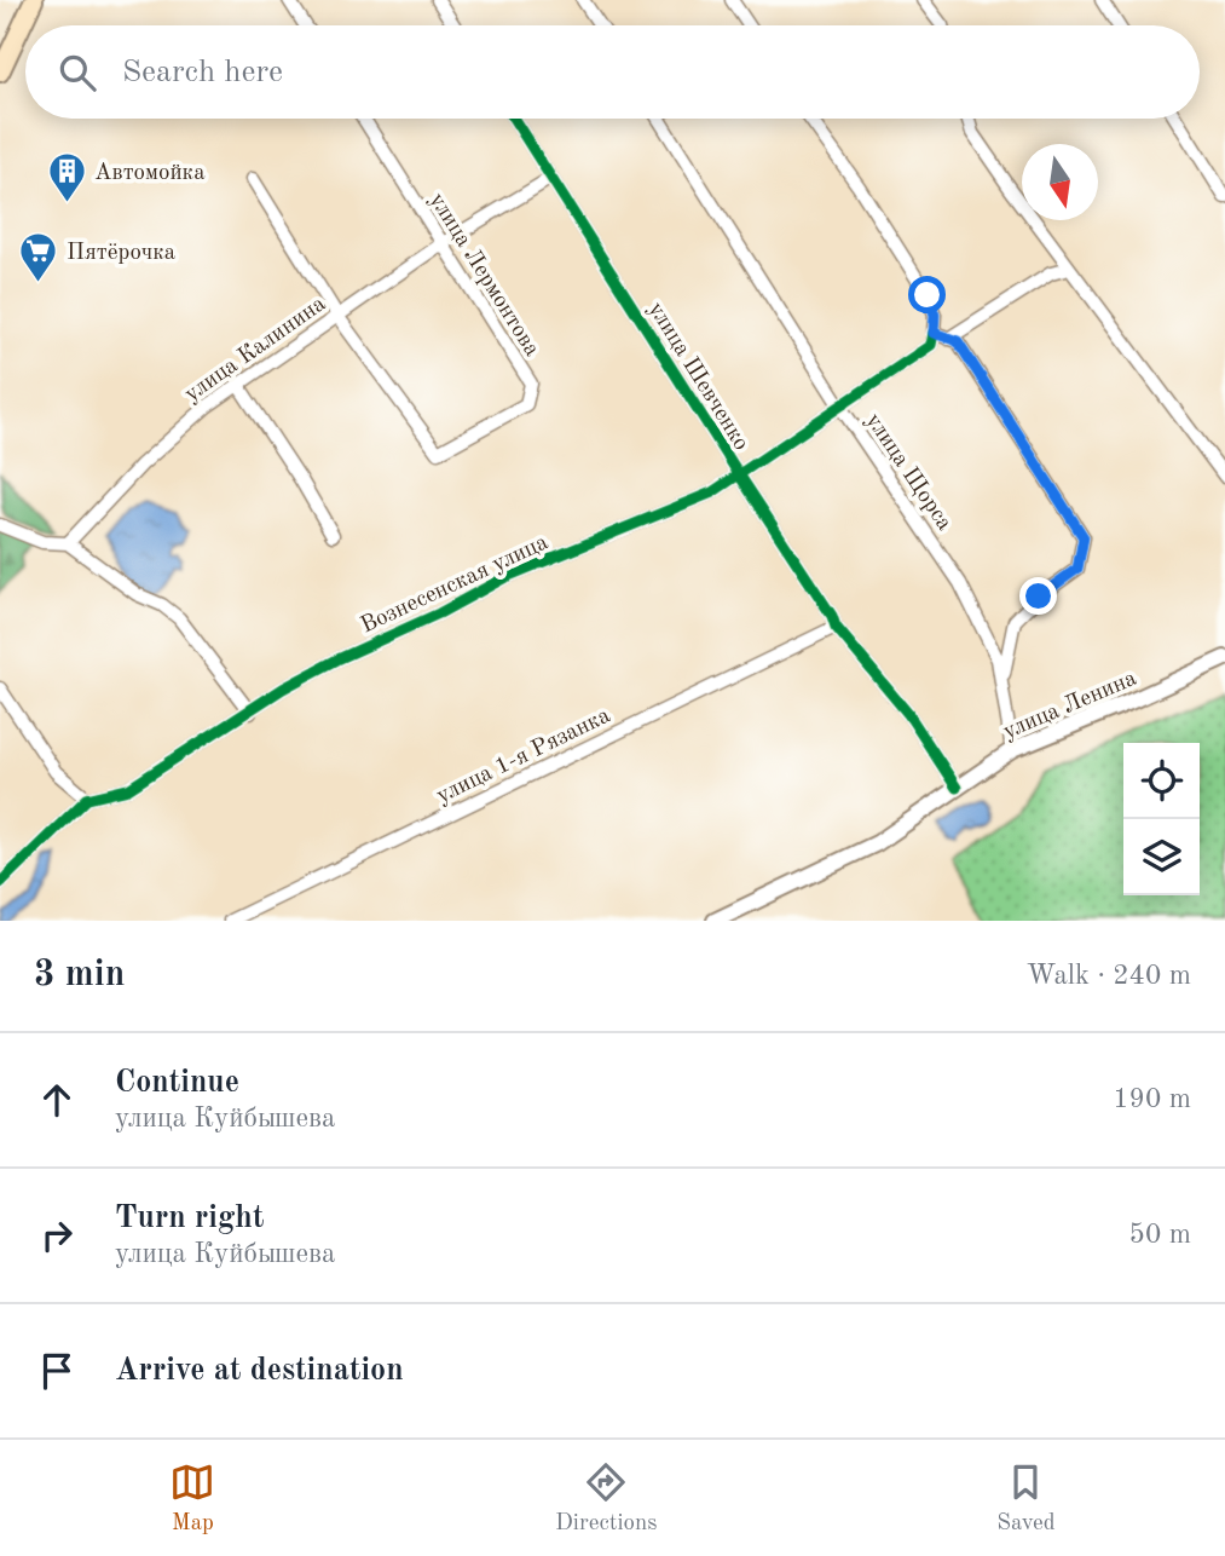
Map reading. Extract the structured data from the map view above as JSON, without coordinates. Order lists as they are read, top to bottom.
{
  "streets": {
    "street": [
      "улица Лермонтова",
      "улица Калинина",
      "улица Шевченко",
      "улица Щорса",
      "Вознесенская улица",
      "улица Ленина",
      "улица 1-я Рязанка"
    ]
  },
  "crossings": [
    ["улица Лермонтова", "улица Калинина"],
    ["улица Калинина", "улица Шевченко"],
    ["улица Шевченко", "Вознесенская улица"],
    ["улица Шевченко", "улица Ленина"],
    ["улица Шевченко", "улица 1-я Рязанка"],
    ["улица Щорса", "Вознесенская улица"],
    ["улица Щорса", "улица Ленина"]
  ],
  "places": {
    "building": ["Автомойка"],
    "supermarket": ["Пятёрочка"]
  },
  "north": "bottom",
  "page": {
    "search": "Search here",
    "heading": ["3 min", "Walk · 240 m"],
    "list": [
      ["Continue", "улица Куйбышева", "190 m"],
      ["Turn right", "улица Куйбышева", "50 m"],
      "Arrive at destination"
    ],
    "nav": ["Map", "Directions", "Saved"]
  }
}
